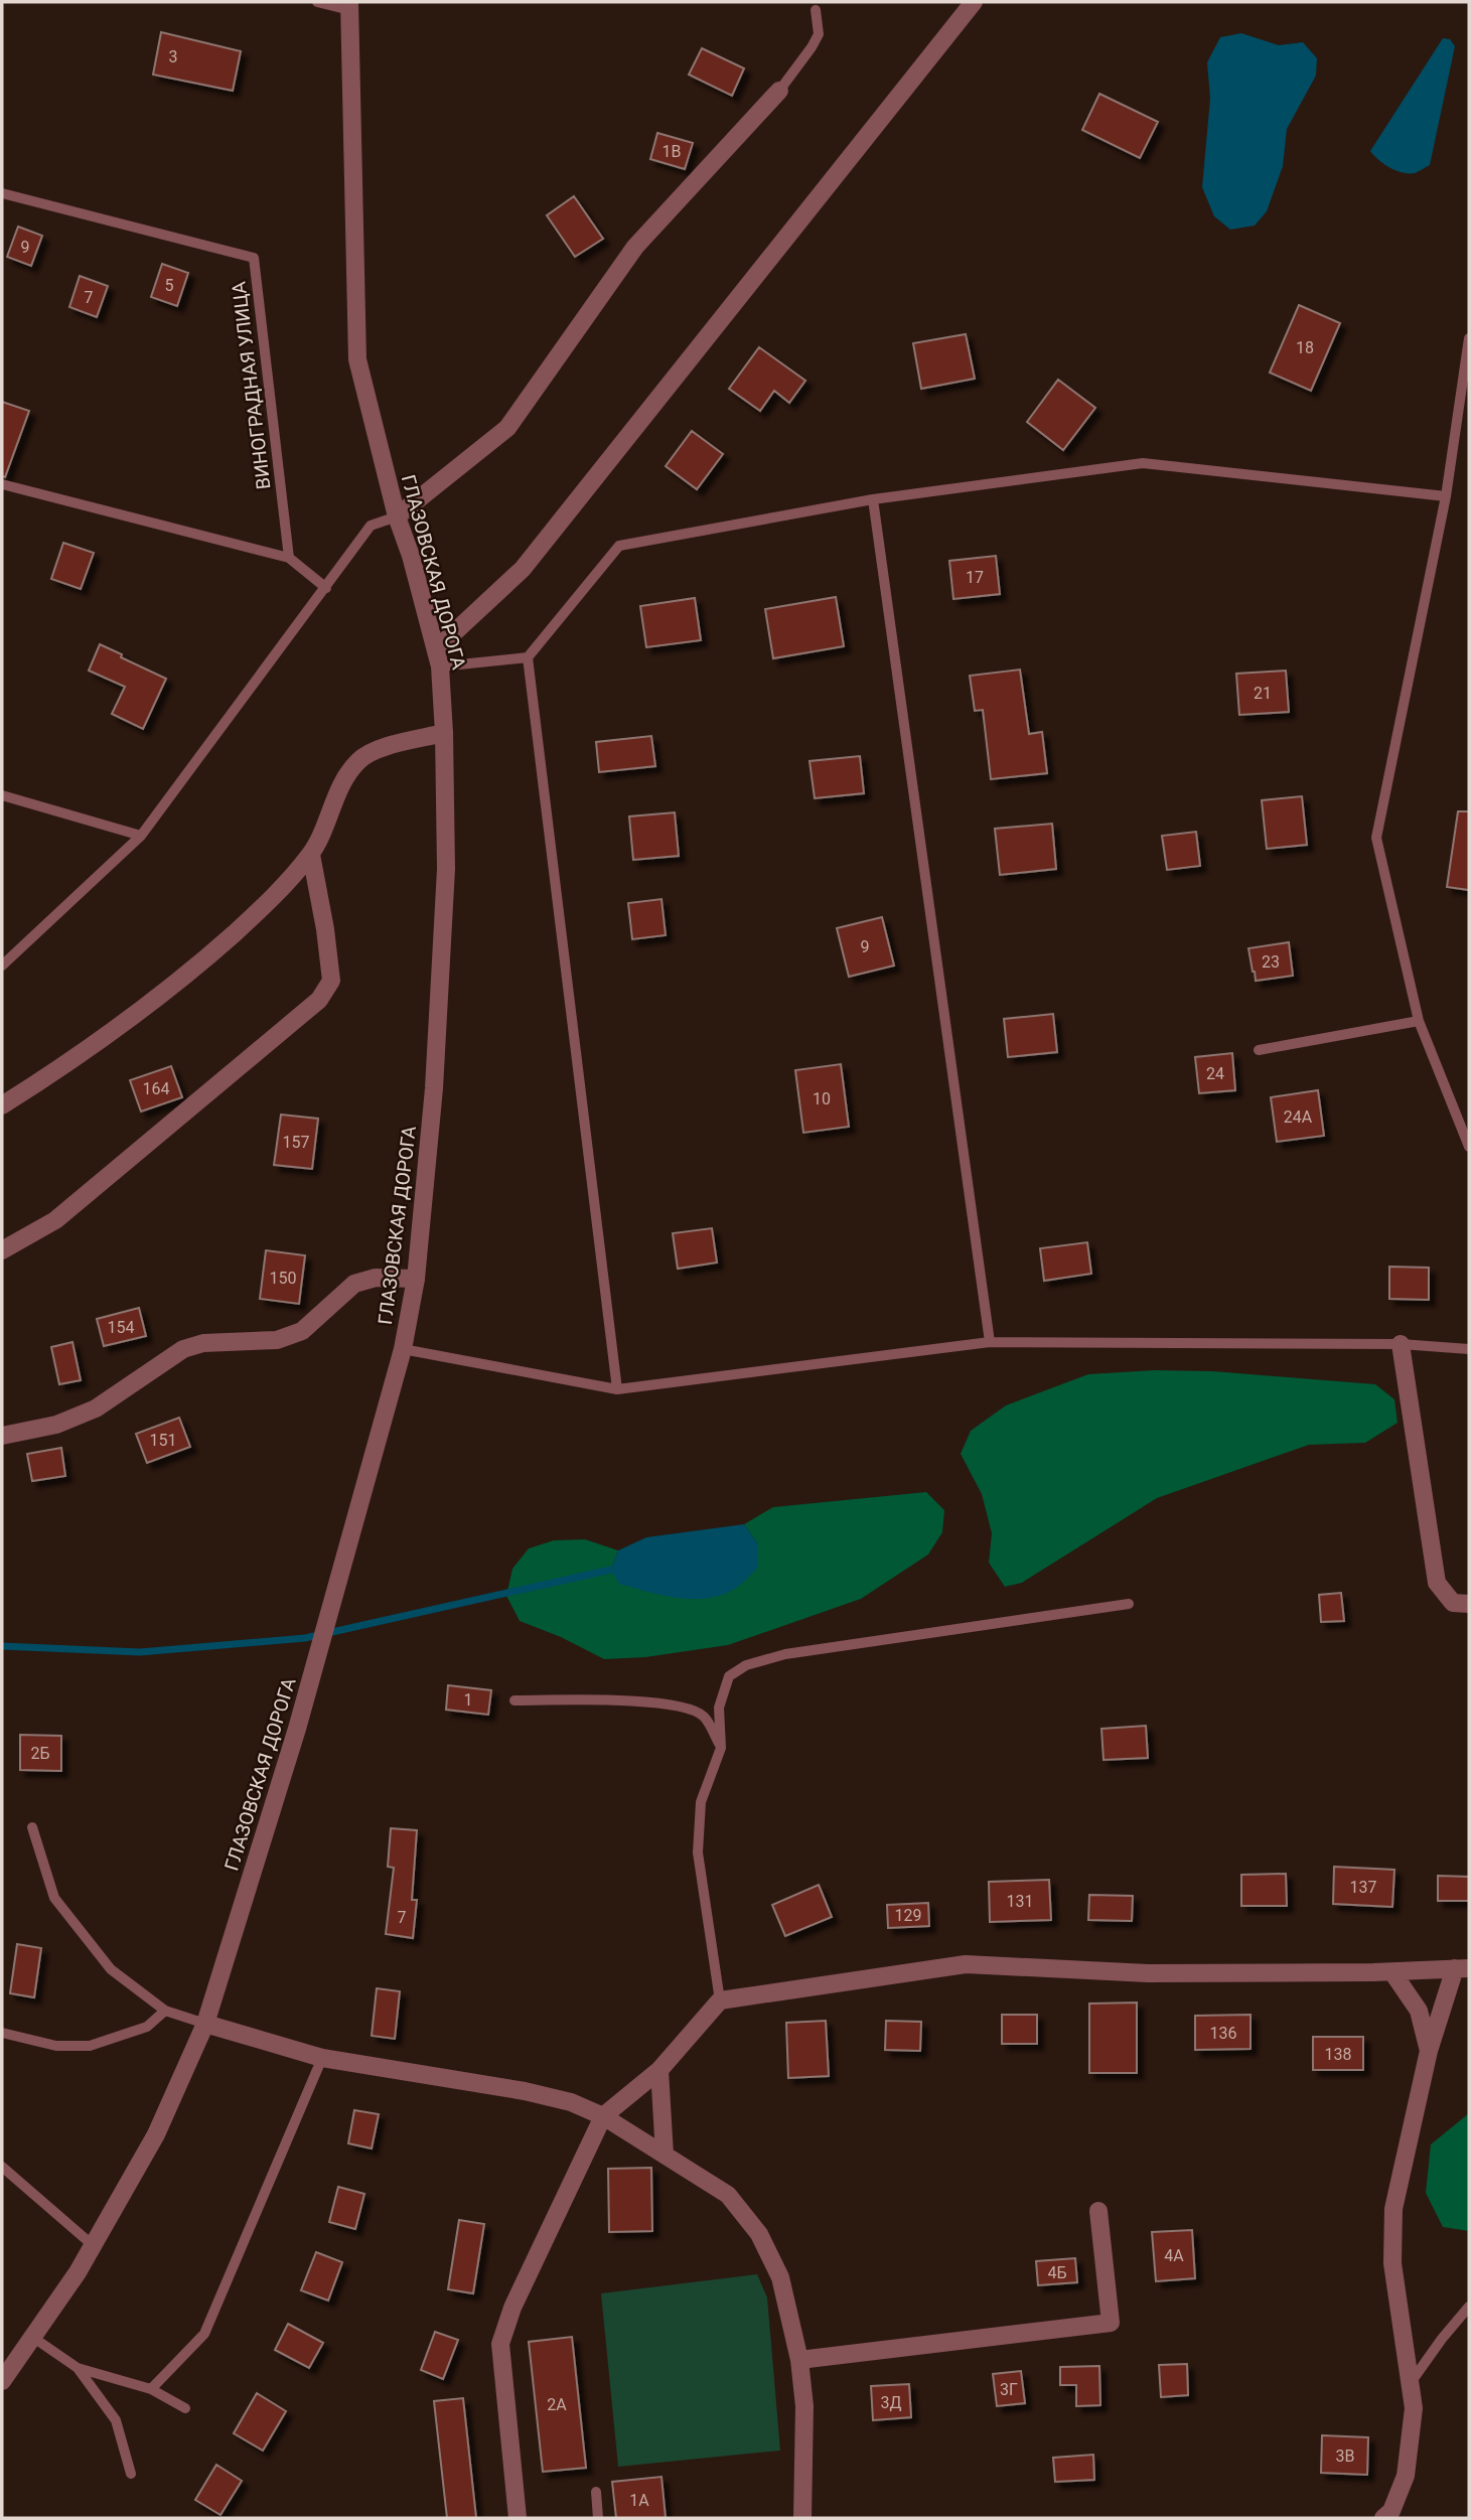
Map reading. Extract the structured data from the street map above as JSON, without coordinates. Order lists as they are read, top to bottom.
{
  "streets": {
    "street": ["ГЛАЗОВСКАЯ ДОРОГА"],
    "lane": ["ВИНОГРАДНАЯ УЛИЦА"]
  },
  "house_numbers": [
    "3",
    "1В",
    "9",
    "5",
    "7",
    "18",
    "17",
    "21",
    "9",
    "23",
    "24",
    "164",
    "10",
    "24А",
    "157",
    "150",
    "154",
    "151",
    "1",
    "2Б",
    "137",
    "131",
    "129",
    "7",
    "136",
    "138",
    "4А",
    "4Б",
    "3Г",
    "3Д",
    "2А",
    "3В",
    "1А"
  ]
}
